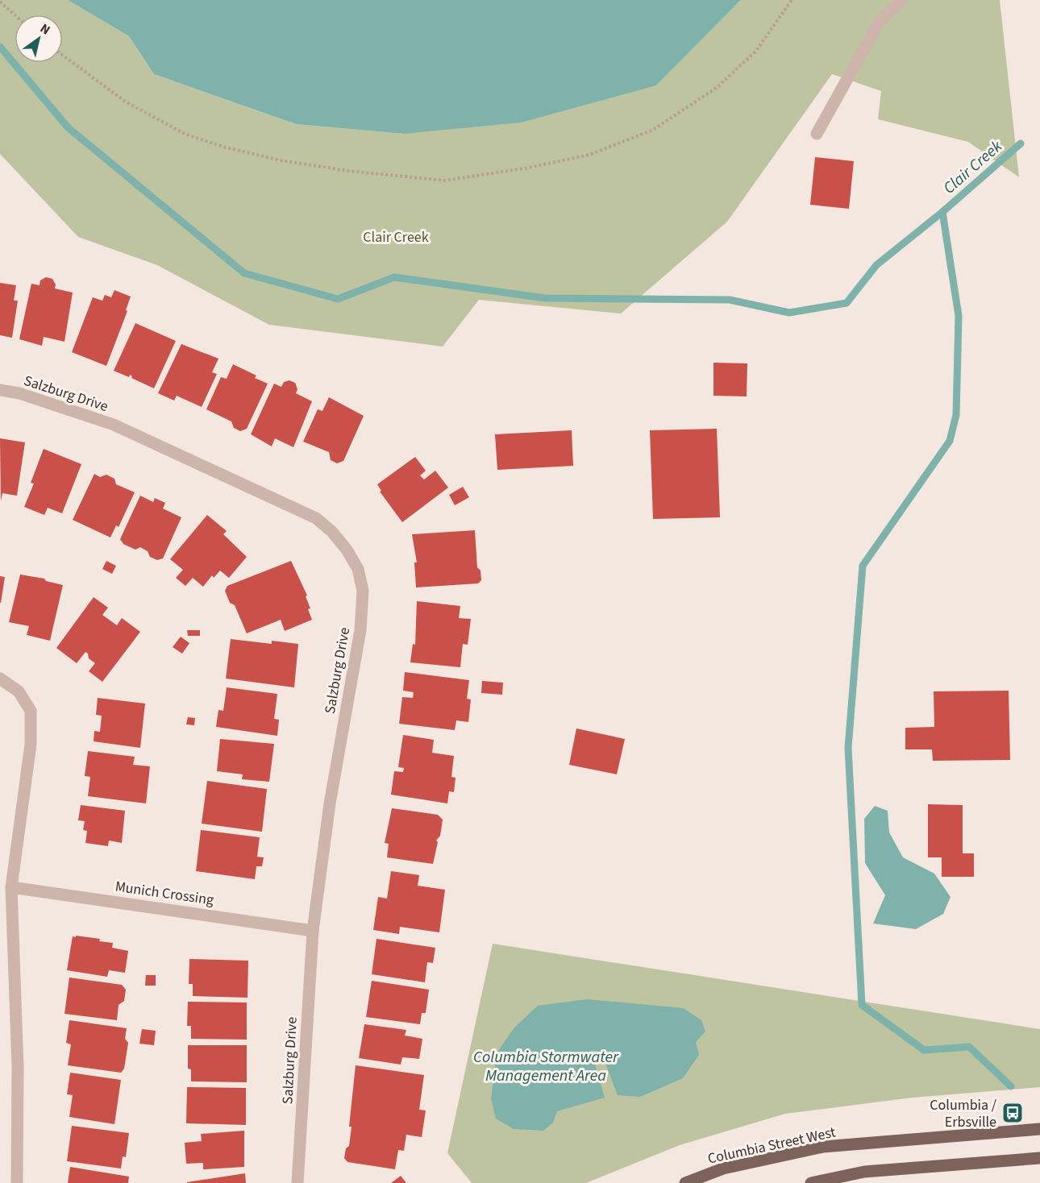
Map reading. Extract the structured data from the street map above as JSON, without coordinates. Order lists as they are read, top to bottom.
{
  "streets": {
    "main road": ["Columbia Street West"],
    "street": ["Salzburg Drive", "Munich Crossing"]
  },
  "crossings": [
    ["Salzburg Drive", "Munich Crossing"]
  ],
  "water": ["Clair Creek", "Columbia Stormwater Management Area"],
  "parks": ["Clair Creek"],
  "places": {
    "bus stop": ["Columbia / Erbsville"]
  },
  "north": "top right"
}
